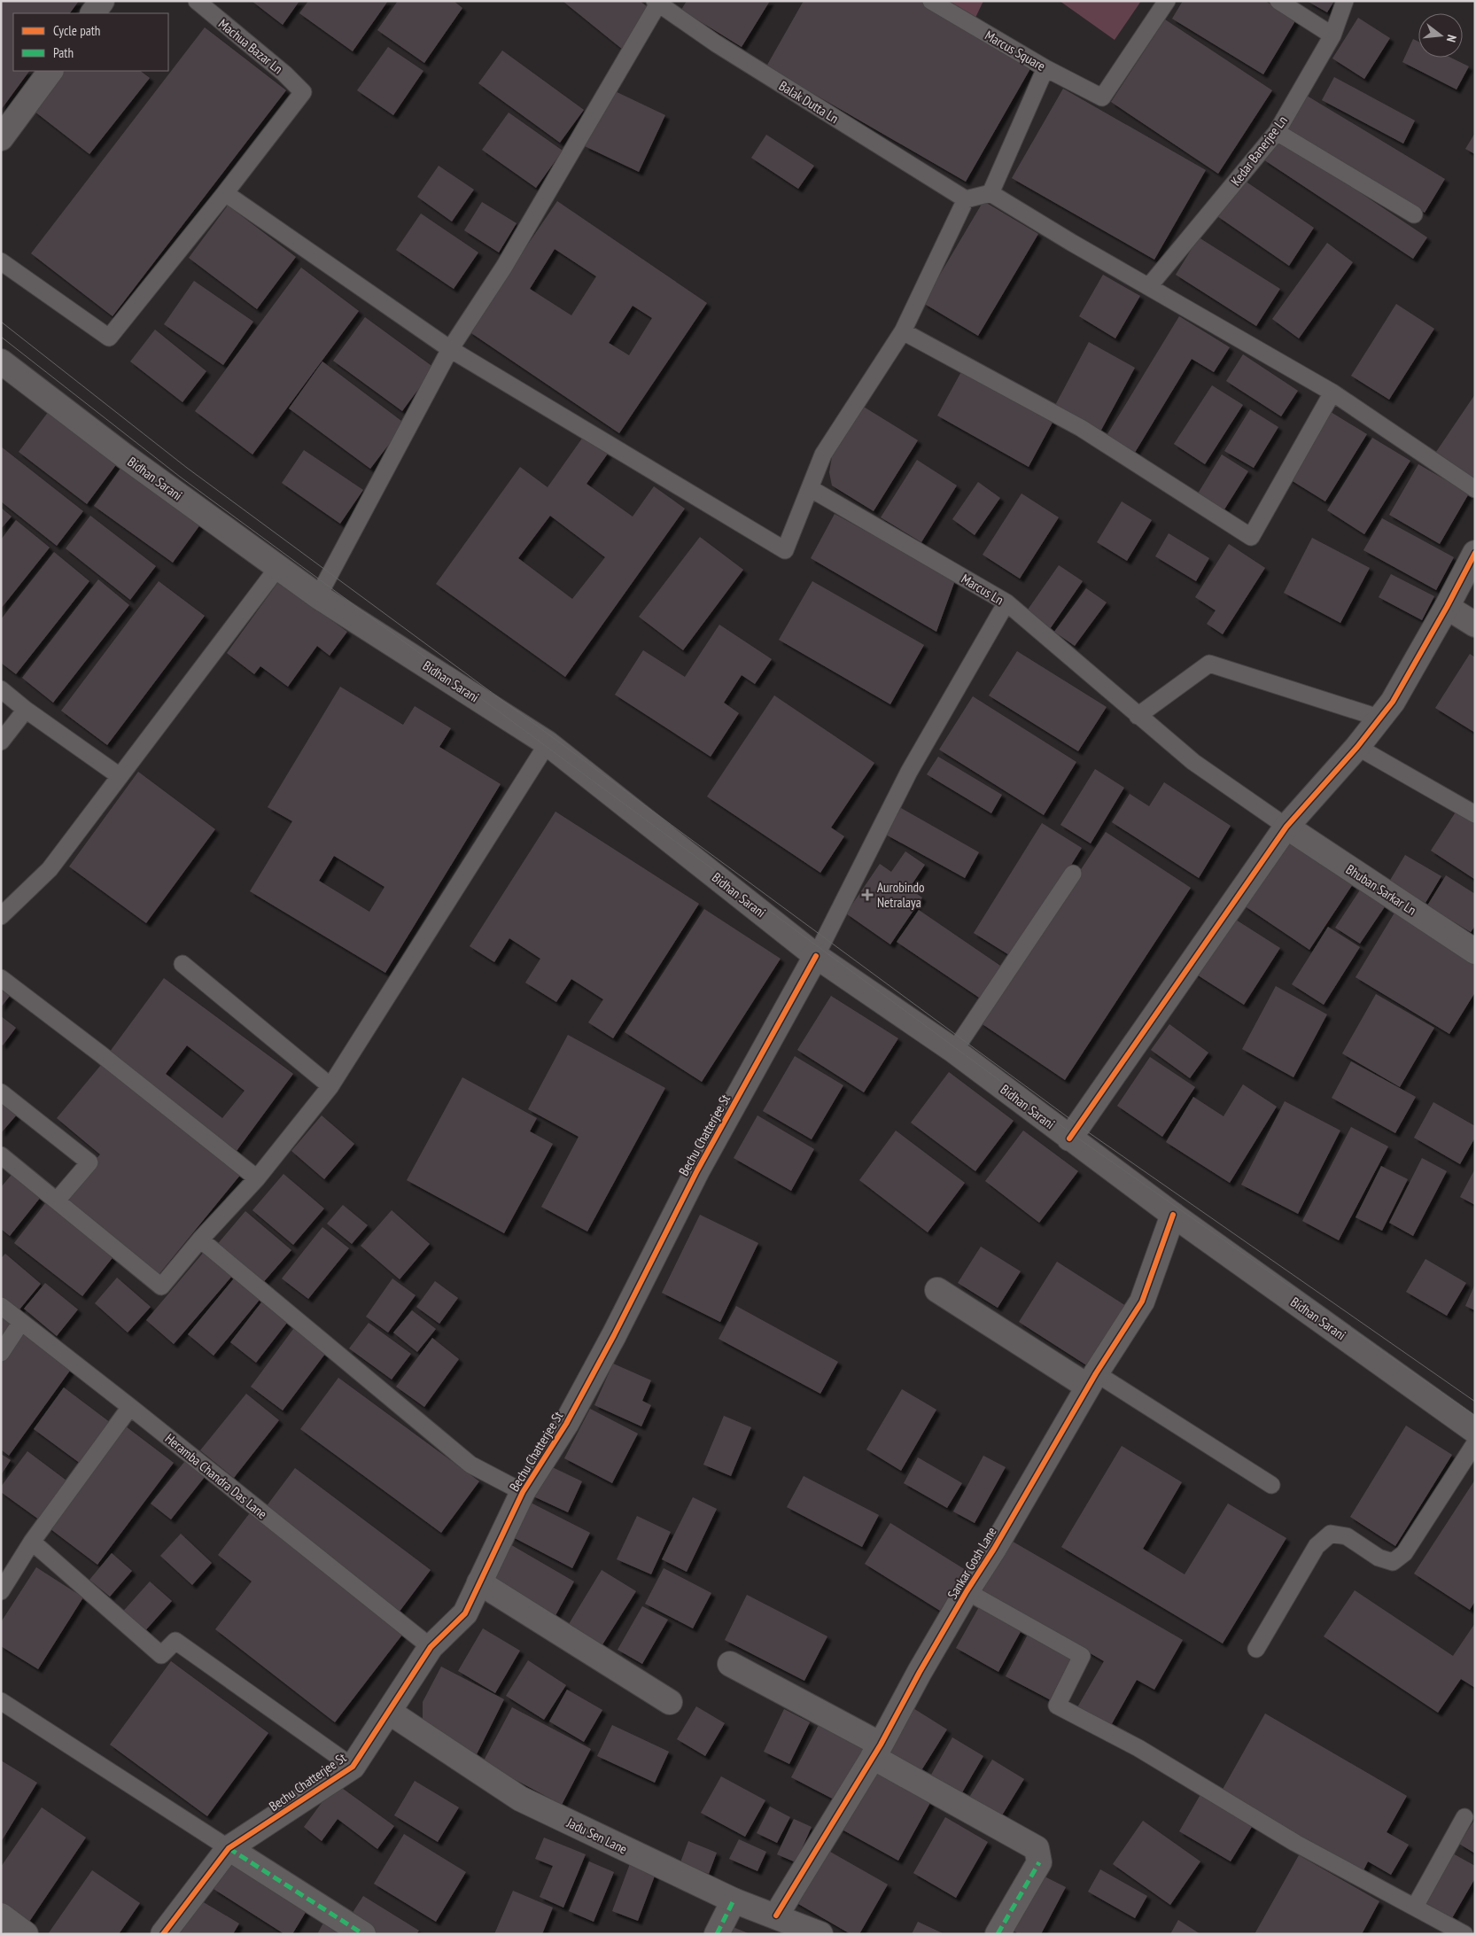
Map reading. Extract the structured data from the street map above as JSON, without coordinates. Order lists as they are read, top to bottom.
{
  "streets": {
    "street": [
      "Bidhan Sarani",
      "Bhuban Sarkar Ln",
      "Bechu Chatterjee St",
      "Sankar Gosh Lane",
      "Jadu Sen Lane"
    ],
    "lane": [
      "Machua Bazar Ln",
      "Marcus Square",
      "Balak Dutta Ln",
      "Kedar Banerjee Ln",
      "Marcus Ln",
      "Heramba Chandra Das Lane"
    ]
  },
  "crossings": [
    ["Bidhan Sarani", "Bechu Chatterjee St"],
    ["Bidhan Sarani", "Sankar Gosh Lane"],
    ["Marcus Ln", "Bhuban Sarkar Ln"],
    ["Bechu Chatterjee St", "Heramba Chandra Das Lane"],
    ["Bechu Chatterjee St", "Jadu Sen Lane"],
    ["Sankar Gosh Lane", "Jadu Sen Lane"]
  ],
  "places": {
    "health": ["Aurobindo Netralaya"]
  },
  "legend": ["Cycle path", "Path"],
  "north": "right"
}
